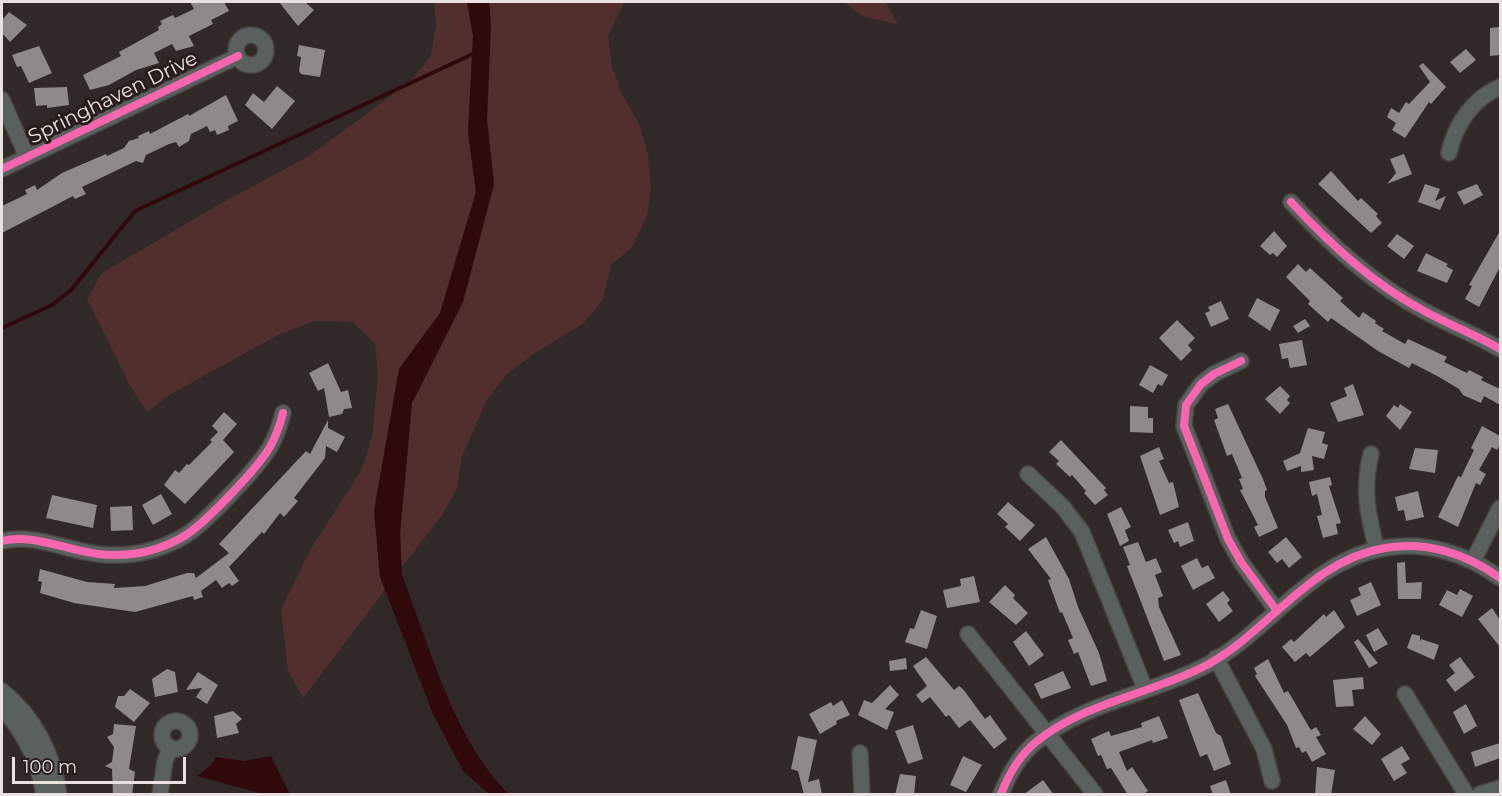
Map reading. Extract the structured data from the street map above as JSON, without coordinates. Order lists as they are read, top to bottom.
{
  "streets": {
    "street": ["Springhaven Drive"]
  },
  "scale_bar": "100 m"
}
